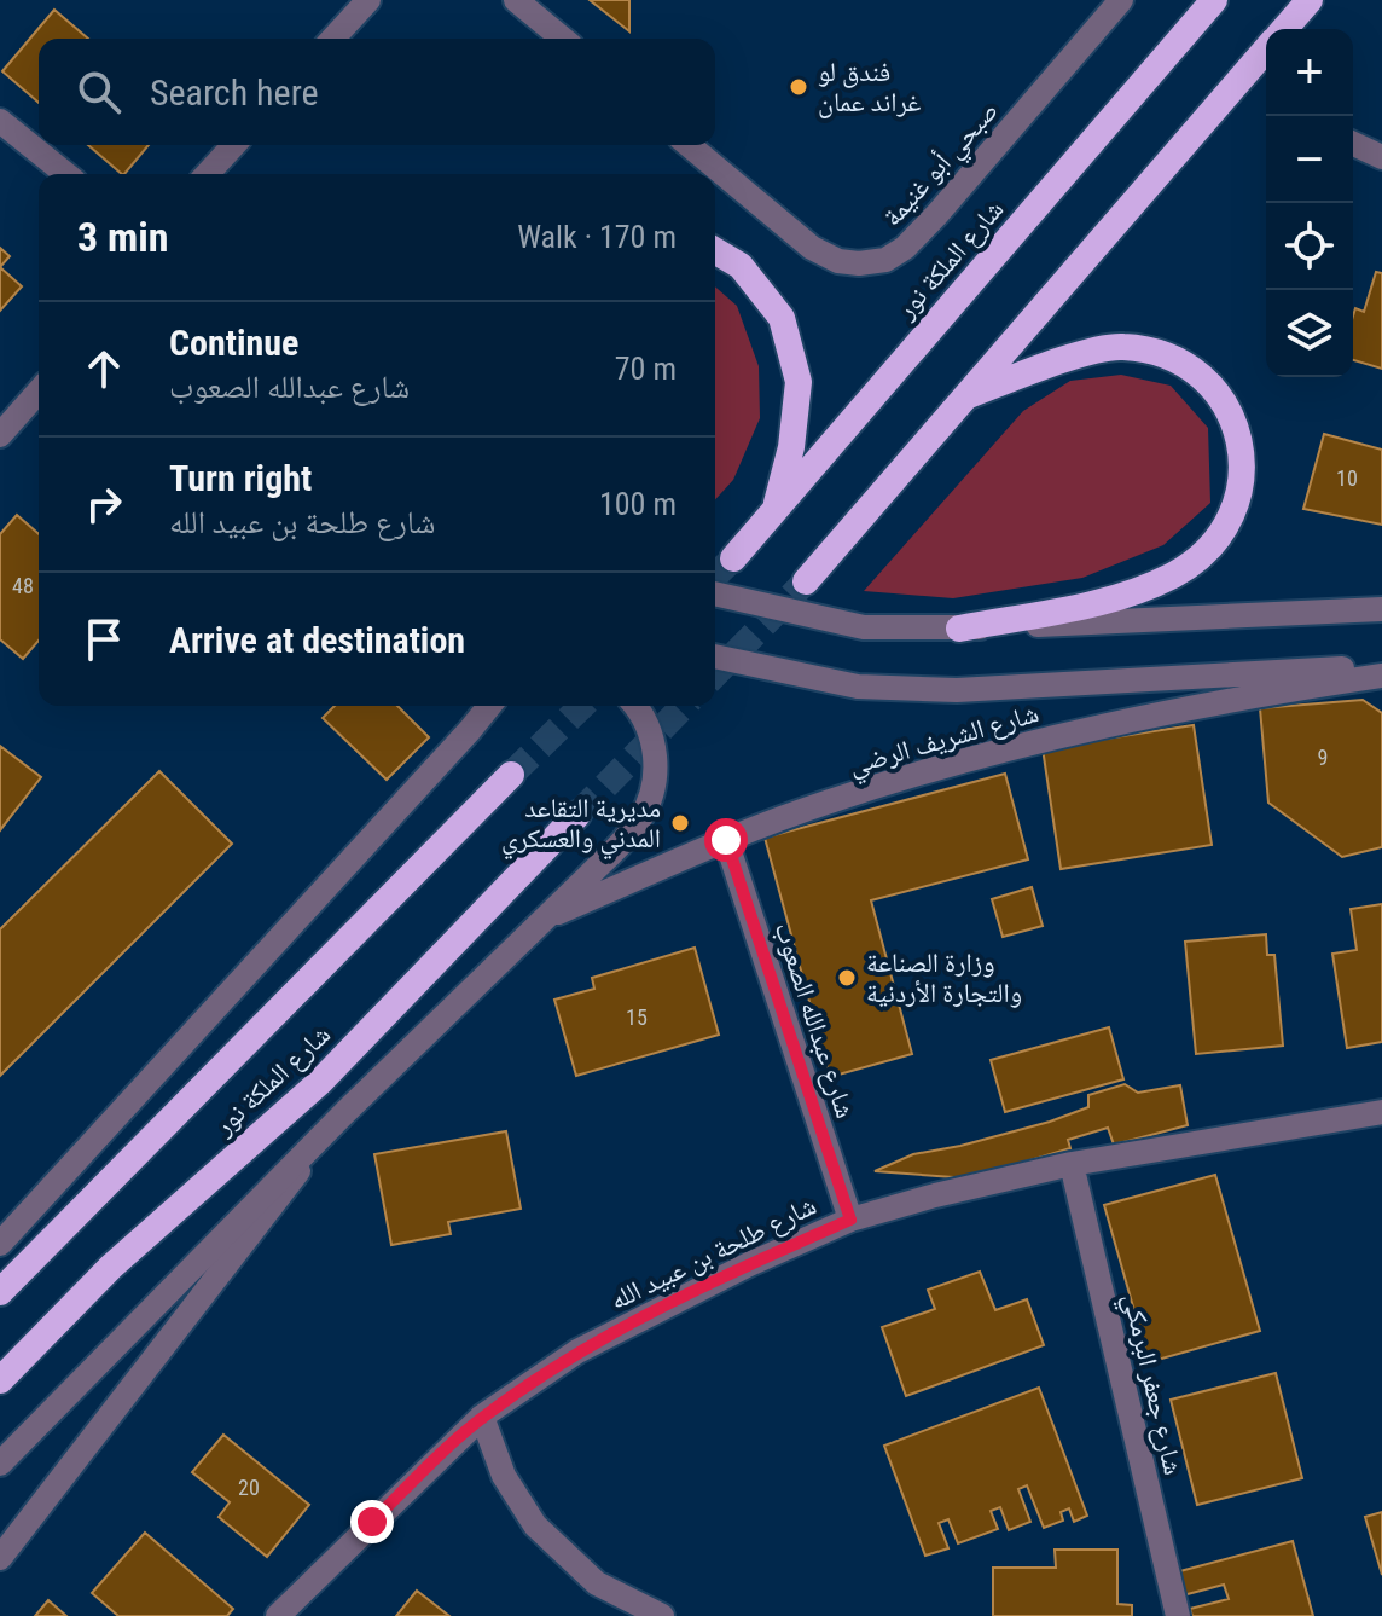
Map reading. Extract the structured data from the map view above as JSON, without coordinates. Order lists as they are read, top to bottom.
{
  "streets": {
    "highway": ["شارع الملكة نور"],
    "street": [
      "صبحي أبو غنيمة",
      "شارع الشريف الرضي",
      "شارع عبدالله الصعوب",
      "شارع طلحة بن عبيد الله",
      "شارع جعفر البرمكي"
    ]
  },
  "crossings": [
    ["شارع الشريف الرضي", "شارع عبدالله الصعوب"],
    ["شارع عبدالله الصعوب", "شارع طلحة بن عبيد الله"],
    ["شارع طلحة بن عبيد الله", "شارع جعفر البرمكي"]
  ],
  "places": ["فندق لو غراند عمان", "مديرية التقاعد المدني والعسكري", "وزارة الصناعة والتجارة الأردنية"],
  "house_numbers": [
    "10",
    "48",
    "9",
    "15",
    "20"
  ],
  "page": {
    "map_buttons": ["+", "−"],
    "search": "Search here",
    "heading": ["3 min", "Walk · 170 m"],
    "list": [
      ["Continue", "شارع عبدالله الصعوب", "70 m"],
      ["Turn right", "شارع طلحة بن عبيد الله", "100 m"],
      "Arrive at destination"
    ]
  }
}
